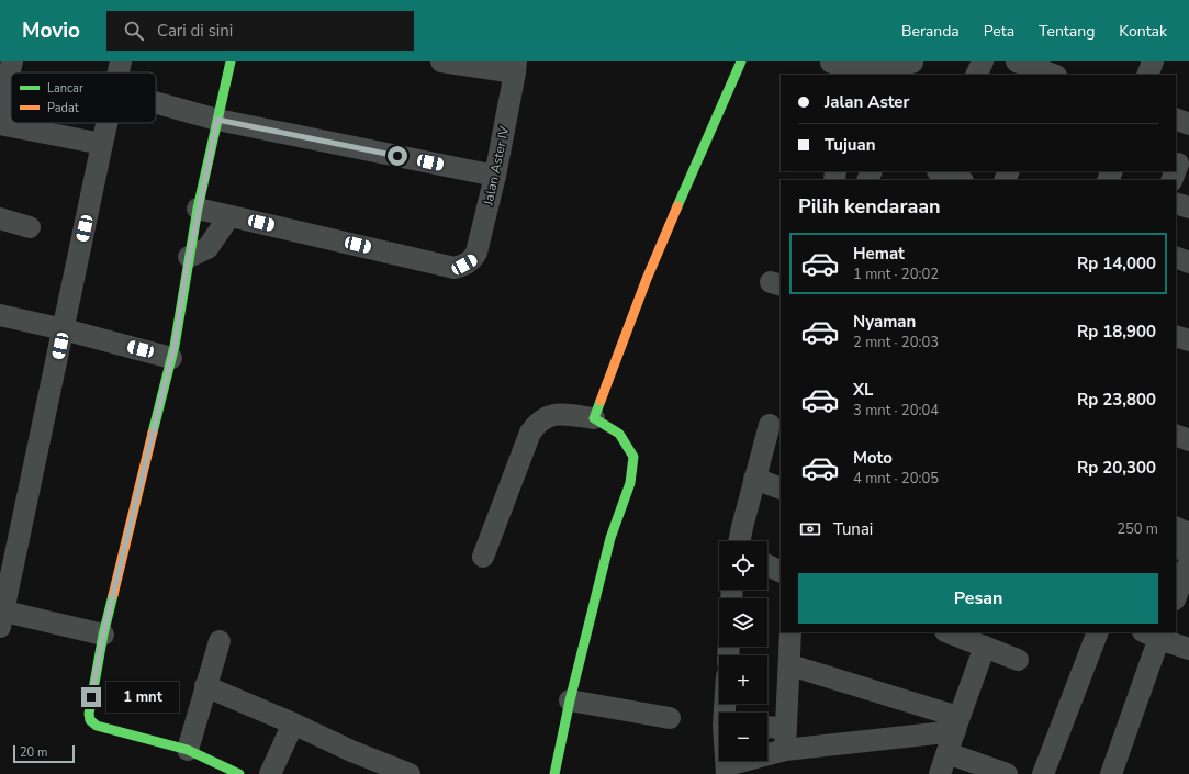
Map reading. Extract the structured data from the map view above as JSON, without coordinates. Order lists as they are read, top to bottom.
{
  "streets": {
    "street": ["Jalan Aster IV"]
  },
  "legend": ["Lancar", "Padat"],
  "scale_bar": "20 m",
  "page": {
    "header": "Movio",
    "search": "Cari di sini",
    "nav": [
      "Beranda",
      "Peta",
      "Tentang",
      "Kontak"
    ],
    "banner": ["Jalan Aster", "Tujuan"],
    "heading": "Pilih kendaraan",
    "list": [
      {
        "name": "Hemat",
        "note": "1 mnt · 20:02",
        "value": "Rp 14,000"
      },
      {
        "name": "Nyaman",
        "note": "2 mnt · 20:03",
        "value": "Rp 18,900"
      },
      {
        "name": "XL",
        "note": "3 mnt · 20:04",
        "value": "Rp 23,800"
      },
      {
        "name": "Moto",
        "note": "4 mnt · 20:05",
        "value": "Rp 20,300"
      }
    ],
    "pay": ["Tunai", "250 m"],
    "map_buttons": ["+", "−"],
    "buttons": "Pesan",
    "bubble": "1 mnt",
    "scale": "20 m"
  }
}
